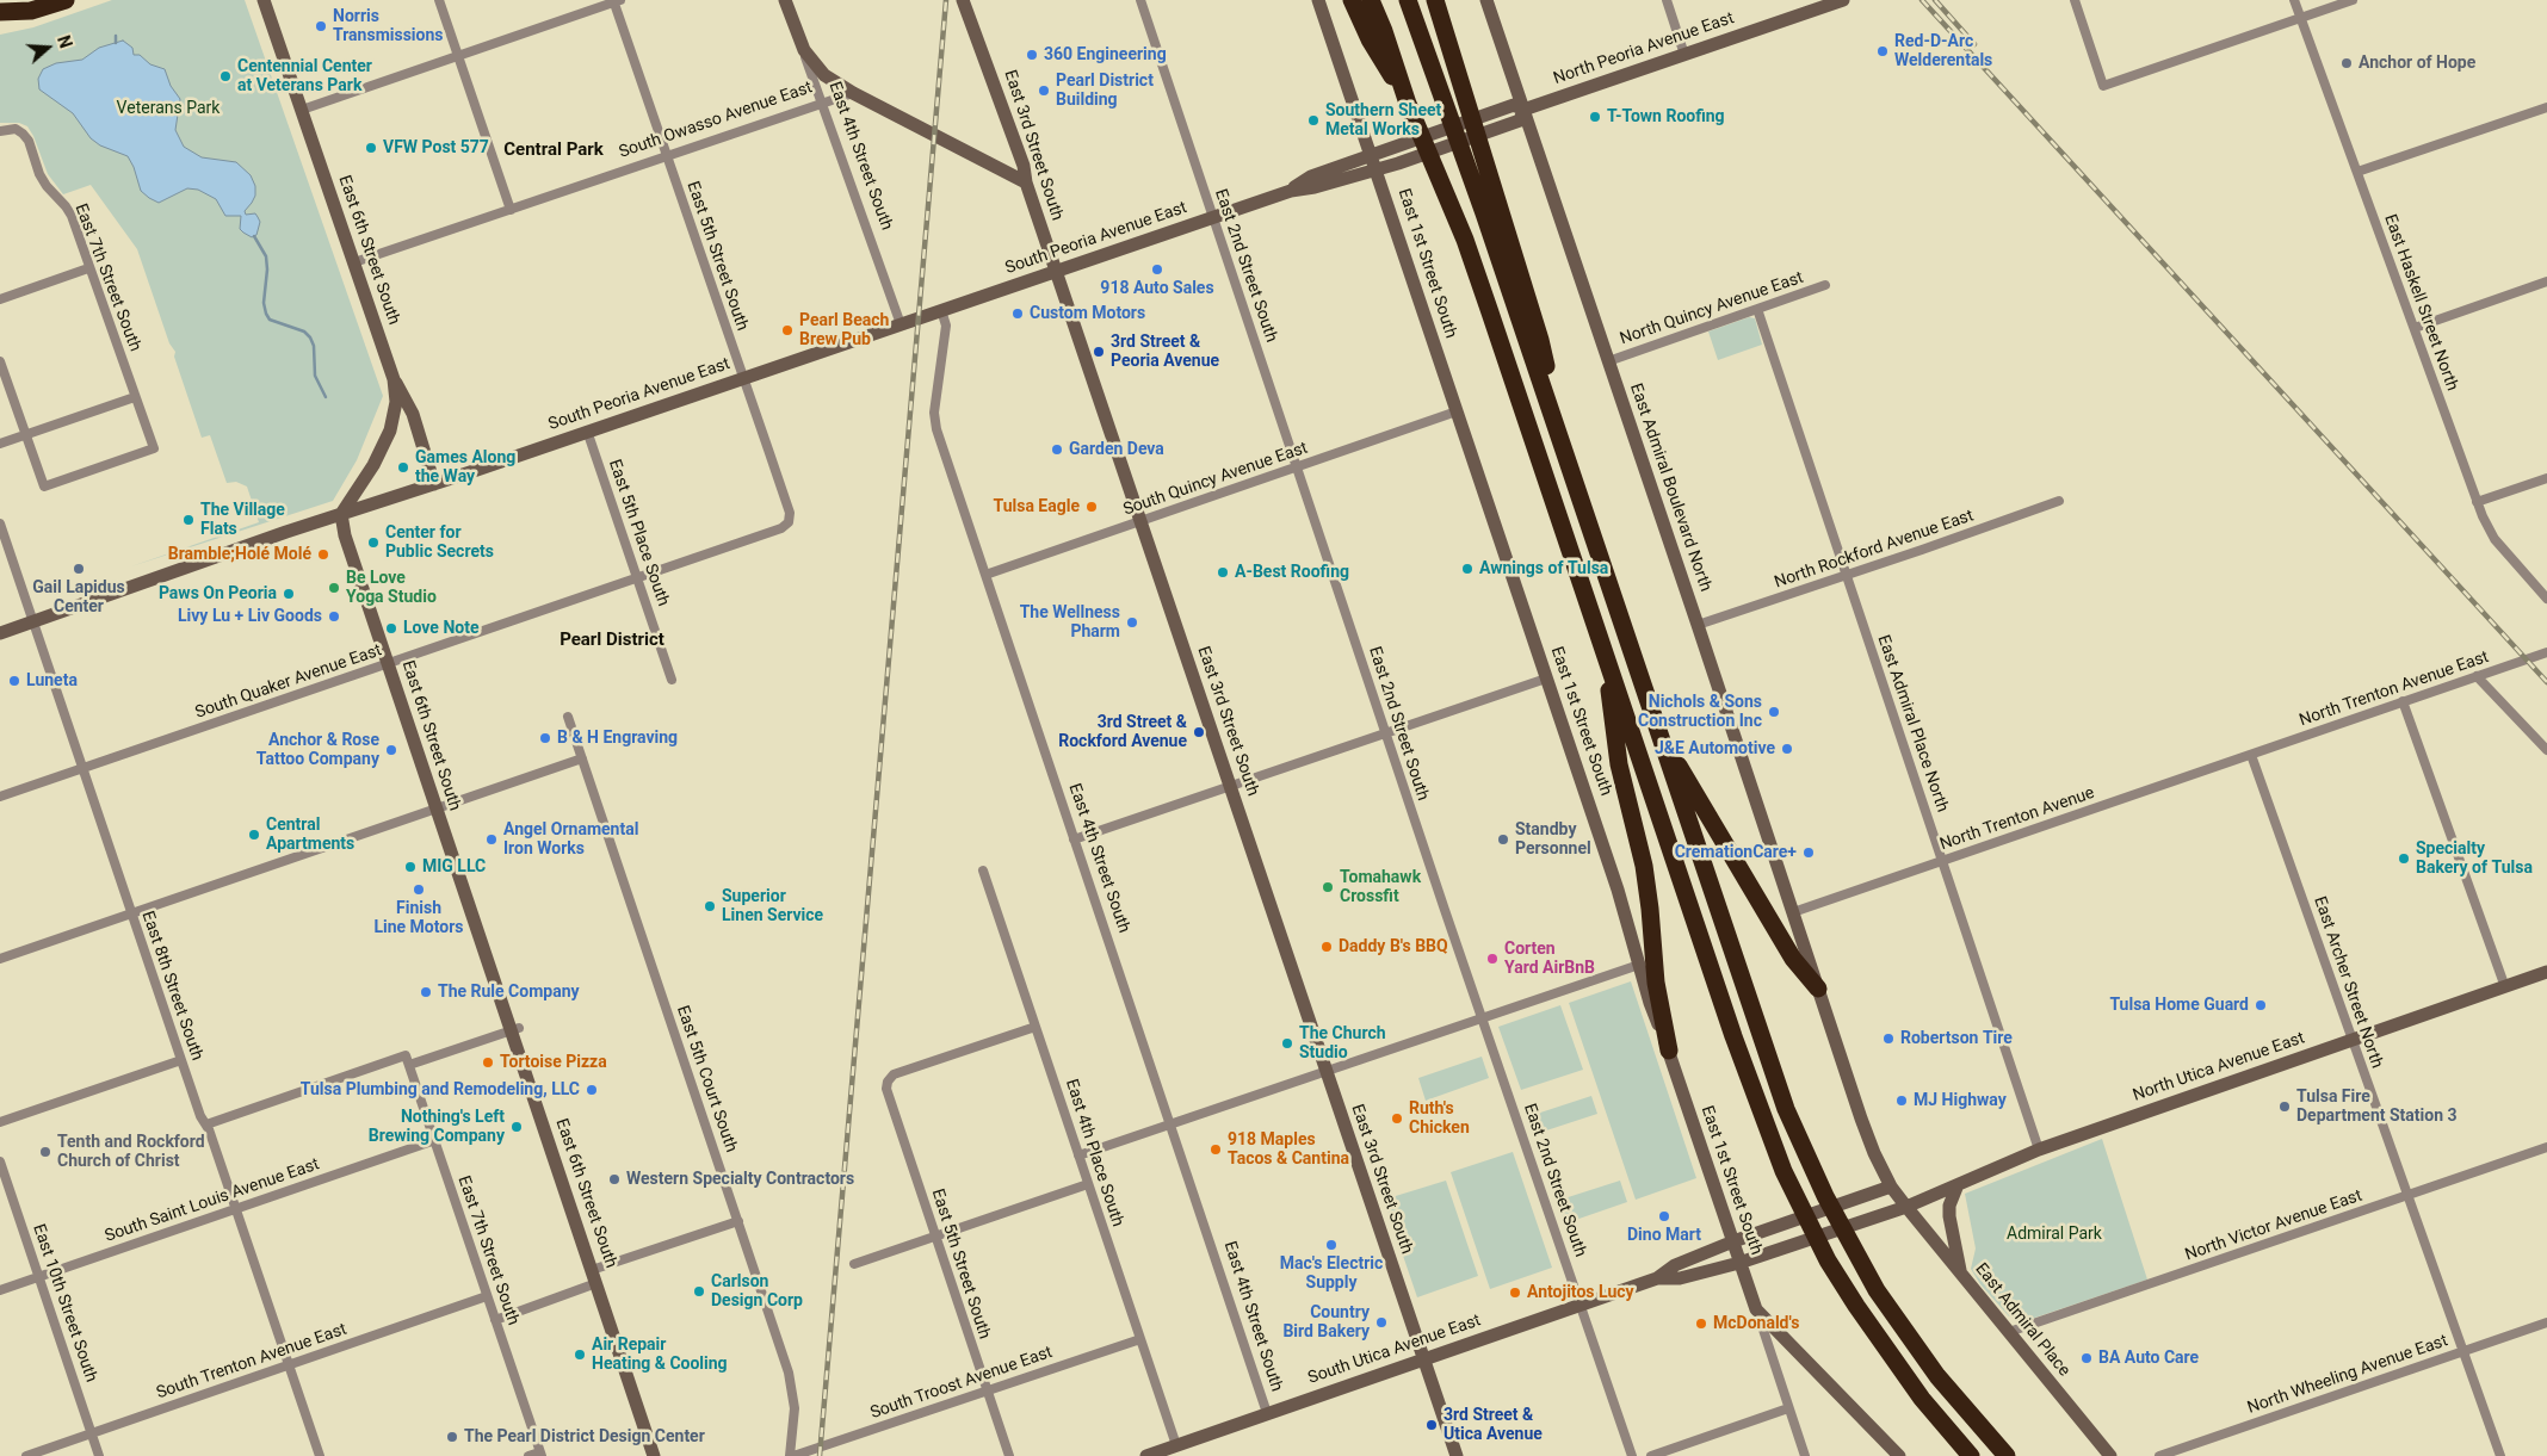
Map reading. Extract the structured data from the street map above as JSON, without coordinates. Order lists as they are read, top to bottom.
{
  "streets": {
    "main road": [
      "North Peoria Avenue East",
      "South Owasso Avenue East",
      "East 3rd Street South",
      "East 4th Street South",
      "South Peoria Avenue East",
      "East 6th Street South",
      "East 1st Street South",
      "East Admiral Boulevard North",
      "North Utica Avenue East",
      "East Admiral Place",
      "South Utica Avenue East"
    ],
    "street": [
      "East 5th Street South",
      "East 2nd Street South",
      "East 7th Street South",
      "East Haskell Street North",
      "North Quincy Avenue East",
      "South Quincy Avenue East",
      "East 5th Place South",
      "North Rockford Avenue East",
      "South Quaker Avenue East",
      "North Trenton Avenue East",
      "East Admiral Place North",
      "North Trenton Avenue",
      "East Archer Street North",
      "East 8th Street South",
      "East 5th Court South",
      "East 4th Place South",
      "South Saint Louis Avenue East",
      "North Victor Avenue East",
      "East 10th Street South",
      "South Trenton Avenue East",
      "North Wheeling Avenue East",
      "South Troost Avenue East"
    ]
  },
  "crossings": [
    ["North Peoria Avenue East", "South Peoria Avenue East"],
    ["North Peoria Avenue East", "East Admiral Boulevard North"],
    ["South Owasso Avenue East", "East 3rd Street South"],
    ["South Owasso Avenue East", "East 4th Street South"],
    ["South Owasso Avenue East", "East 6th Street South"],
    ["South Owasso Avenue East", "East 5th Street South"],
    ["East 3rd Street South", "South Peoria Avenue East"],
    ["East 3rd Street South", "South Quincy Avenue East"],
    ["East 3rd Street South", "South Utica Avenue East"],
    ["East 4th Street South", "South Peoria Avenue East"],
    ["East 4th Street South", "South Quincy Avenue East"],
    ["East 4th Street South", "South Utica Avenue East"],
    ["South Peoria Avenue East", "East 6th Street South"],
    ["South Peoria Avenue East", "East 5th Street South"],
    ["South Peoria Avenue East", "East 1st Street South"],
    ["South Peoria Avenue East", "East 2nd Street South"],
    ["South Peoria Avenue East", "East Admiral Boulevard North"],
    ["South Peoria Avenue East", "East 5th Place South"],
    ["South Peoria Avenue East", "East 8th Street South"],
    ["East 6th Street South", "South Quaker Avenue East"],
    ["East 5th Street South", "South Quaker Avenue East"],
    ["East 5th Street South", "East 4th Place South"],
    ["East 5th Street South", "South Troost Avenue East"],
    ["East 1st Street South", "South Quincy Avenue East"],
    ["East 1st Street South", "South Utica Avenue East"],
    ["East 2nd Street South", "South Quincy Avenue East"],
    ["East 2nd Street South", "South Utica Avenue East"],
    ["East 7th Street South", "South Saint Louis Avenue East"],
    ["East 7th Street South", "South Trenton Avenue East"],
    ["North Quincy Avenue East", "East Admiral Boulevard North"],
    ["North Quincy Avenue East", "East Admiral Place North"],
    ["East Admiral Boulevard North", "North Rockford Avenue East"],
    ["East Admiral Boulevard North", "North Trenton Avenue"],
    ["East Admiral Boulevard North", "East Admiral Place"],
    ["East Admiral Boulevard North", "South Utica Avenue East"],
    ["East 5th Place South", "South Quaker Avenue East"],
    ["North Rockford Avenue East", "East Admiral Place North"],
    ["South Quaker Avenue East", "East 8th Street South"],
    ["North Trenton Avenue East", "North Trenton Avenue"],
    ["North Trenton Avenue East", "East Archer Street North"],
    ["East Admiral Place North", "North Trenton Avenue"],
    ["East Admiral Place North", "North Utica Avenue East"],
    ["North Trenton Avenue", "East Archer Street North"],
    ["East Archer Street North", "North Utica Avenue East"],
    ["East Archer Street North", "North Victor Avenue East"],
    ["East Archer Street North", "North Wheeling Avenue East"],
    ["East 8th Street South", "South Saint Louis Avenue East"],
    ["East 8th Street South", "South Trenton Avenue East"],
    ["North Utica Avenue East", "East Admiral Place"],
    ["North Utica Avenue East", "South Utica Avenue East"],
    ["East 5th Court South", "South Troost Avenue East"],
    ["East 4th Place South", "South Utica Avenue East"],
    ["East 4th Place South", "South Troost Avenue East"],
    ["South Saint Louis Avenue East", "East 10th Street South"],
    ["North Victor Avenue East", "East Admiral Place"],
    ["East 10th Street South", "South Trenton Avenue East"],
    ["East Admiral Place", "South Utica Avenue East"]
  ],
  "districts": ["Central Park", "Pearl District"],
  "parks": ["Veterans Park", "Admiral Park"],
  "places": [
    "Norris Transmissions",
    "Red-D-Arc Welderentals",
    "360 Engineering",
    "Anchor of Hope",
    "Centennial Center at Veterans Park",
    "Pearl District Building",
    "T-Town Roofing",
    "Southern Sheet Metal Works",
    "VFW Post 577",
    "918 Auto Sales",
    "Custom Motors",
    "Pearl Beach Brew Pub",
    "3rd Street & Peoria Avenue",
    "Garden Deva",
    "Games Along the Way",
    "Tulsa Eagle",
    "The Village Flats",
    "Center for Public Secrets",
    "Bramble;Holé Molé",
    "Gail Lapidus Center",
    "Awnings of Tulsa",
    "A-Best Roofing",
    "Be Love Yoga Studio",
    "Paws On Peoria",
    "Livy Lu + Liv Goods",
    "The Wellness Pharm",
    "Love Note",
    "Luneta",
    "Nichols & Sons Construction Inc",
    "3rd Street & Rockford Avenue",
    "B & H Engraving",
    "J&E Automotive",
    "Anchor & Rose Tattoo Company",
    "Central Apartments",
    "Angel Ornamental Iron Works",
    "Standby Personnel",
    "CremationCare+",
    "Specialty Bakery of Tulsa",
    "MIG LLC",
    "Tomahawk Crossfit",
    "Finish Line Motors",
    "Superior Linen Service",
    "Daddy B's BBQ",
    "Corten Yard AirBnB",
    "The Rule Company",
    "Tulsa Home Guard",
    "Robertson Tire",
    "The Church Studio",
    "Tortoise Pizza",
    "Tulsa Plumbing and Remodeling, LLC",
    "MJ Highway",
    "Tulsa Fire Department Station 3",
    "Ruth's Chicken",
    "Nothing's Left Brewing Company",
    "918 Maples Tacos & Cantina",
    "Tenth and Rockford Church of Christ",
    "Western Specialty Contractors",
    "Dino Mart",
    "Mac's Electric Supply",
    "Carlson Design Corp",
    "Antojitos Lucy",
    "Country Bird Bakery",
    "McDonald's",
    "Air Repair Heating & Cooling",
    "BA Auto Care",
    "3rd Street & Utica Avenue",
    "The Pearl District Design Center"
  ],
  "north": "right"
}
